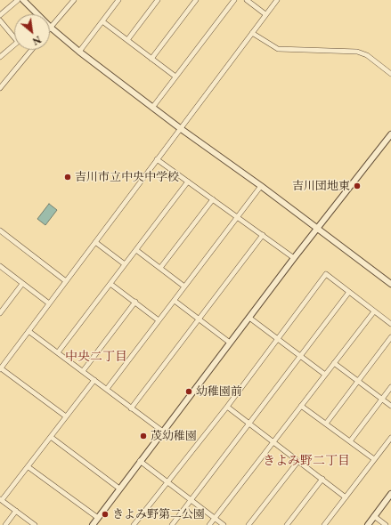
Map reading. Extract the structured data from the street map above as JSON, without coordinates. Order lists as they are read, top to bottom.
{
  "districts": ["中央二丁目", "きよみ野二丁目"],
  "places": [
    "吉川市立中央中学校",
    "吉川団地東",
    "幼稚園前",
    "茂幼稚園",
    "きよみ野第二公園"
  ],
  "north": "bottom right"
}
